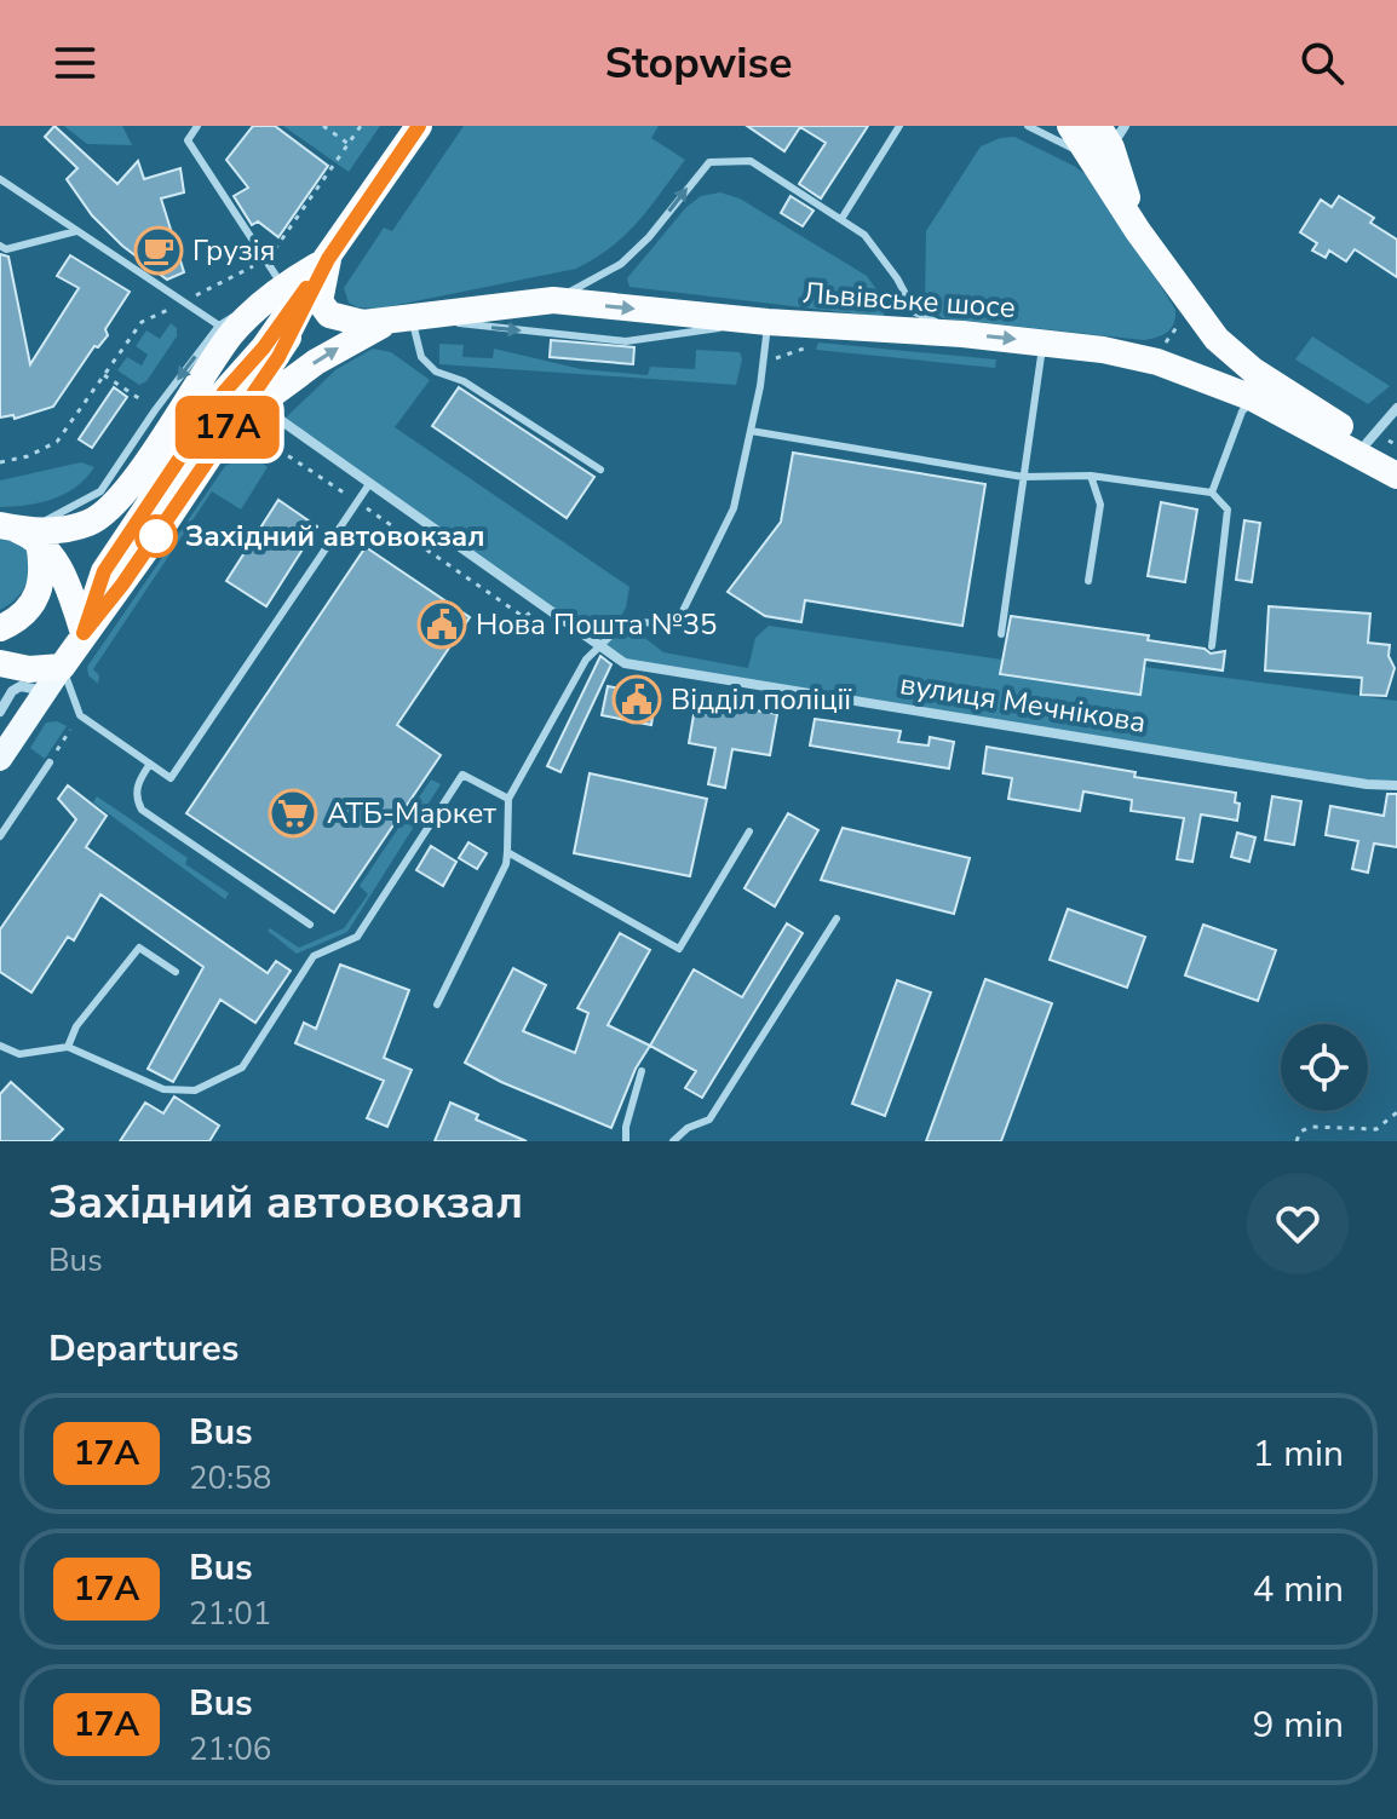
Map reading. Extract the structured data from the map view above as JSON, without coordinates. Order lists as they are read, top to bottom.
{
  "streets": {
    "highway": ["Львівське шосе"],
    "street": ["вулиця Мечнікова"]
  },
  "places": {
    "cafe": ["Грузія"],
    "other": ["Західний автовокзал"],
    "public building": ["Нова Пошта №35", "Відділ поліції"],
    "supermarket": ["АТБ-Маркет"]
  },
  "lines": ["bus line 17А"],
  "page": {
    "header": "Stopwise",
    "on_map": "17А",
    "heading": [
      ["Західний автовокзал", "Bus"],
      "Departures"
    ],
    "list": [
      {
        "mark": "17А",
        "name": "Bus",
        "note": "20:58",
        "value": "1 min"
      },
      {
        "mark": "17А",
        "name": "Bus",
        "note": "21:01",
        "value": "4 min"
      },
      {
        "mark": "17А",
        "name": "Bus",
        "note": "21:06",
        "value": "9 min"
      }
    ]
  }
}
